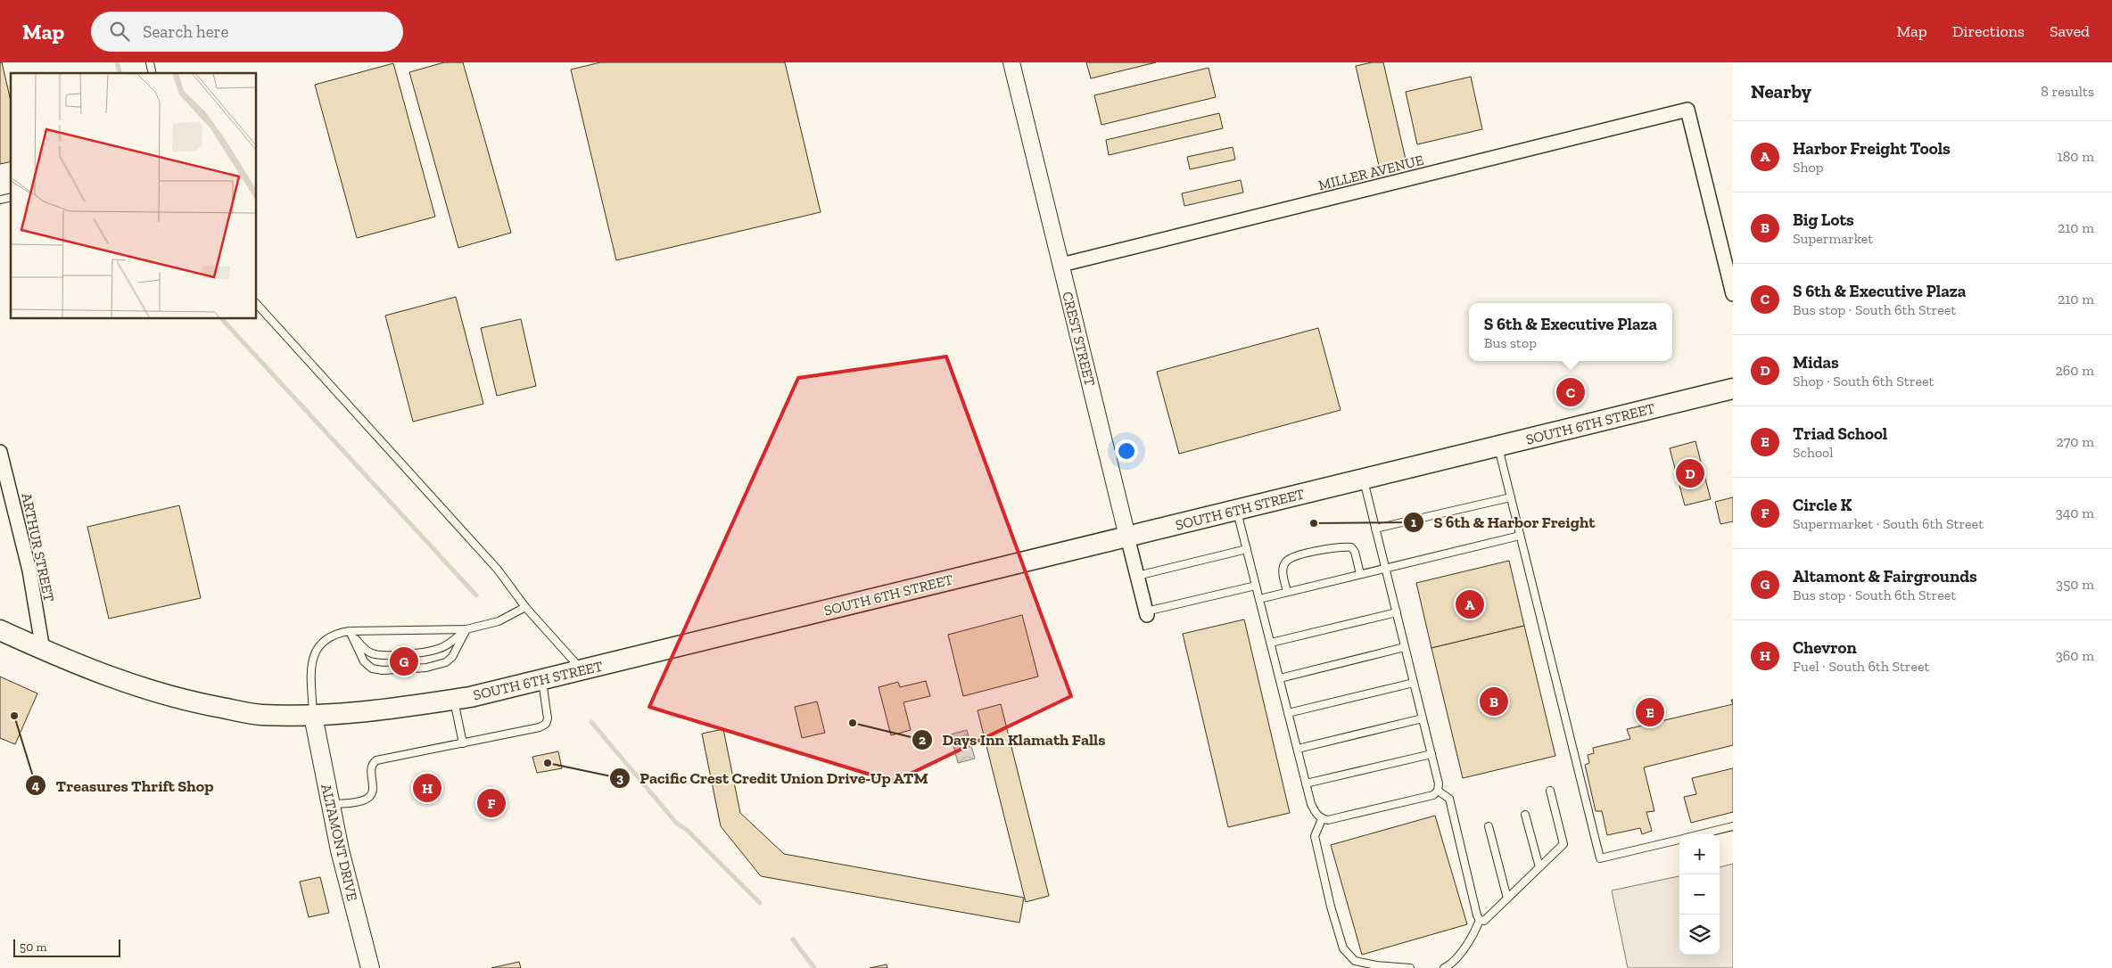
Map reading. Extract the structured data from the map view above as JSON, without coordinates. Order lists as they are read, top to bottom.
{
  "streets": {
    "main road": ["SOUTH 6TH STREET", "ALTAMONT DRIVE"],
    "street": ["MILLER AVENUE", "CREST STREET", "ARTHUR STREET"]
  },
  "crossings": [
    ["MILLER AVENUE", "CREST STREET"],
    ["CREST STREET", "SOUTH 6TH STREET"],
    ["SOUTH 6TH STREET", "ARTHUR STREET"],
    ["SOUTH 6TH STREET", "ALTAMONT DRIVE"]
  ],
  "places": [
    "S 6th & Harbor Freight",
    "Treasures Thrift Shop",
    "Days Inn Klamath Falls",
    "Pacific Crest Credit Union Drive-Up ATM"
  ],
  "scale_bar": "50 m",
  "page": {
    "header": "Map",
    "search": "Search here",
    "nav": ["Map", "Directions", "Saved"],
    "heading": ["Nearby", "8 results"],
    "list": [
      {
        "mark": "A",
        "name": "Harbor Freight Tools",
        "note": "Shop",
        "value": "180 m"
      },
      {
        "mark": "B",
        "name": "Big Lots",
        "note": "Supermarket",
        "value": "210 m"
      },
      {
        "mark": "C",
        "name": "S 6th & Executive Plaza",
        "note": "Bus stop · South 6th Street",
        "value": "210 m"
      },
      {
        "mark": "D",
        "name": "Midas",
        "note": "Shop · South 6th Street",
        "value": "260 m"
      },
      {
        "mark": "E",
        "name": "Triad School",
        "note": "School",
        "value": "270 m"
      },
      {
        "mark": "F",
        "name": "Circle K",
        "note": "Supermarket · South 6th Street",
        "value": "340 m"
      },
      {
        "mark": "G",
        "name": "Altamont & Fairgrounds",
        "note": "Bus stop · South 6th Street",
        "value": "350 m"
      },
      {
        "mark": "H",
        "name": "Chevron",
        "note": "Fuel · South 6th Street",
        "value": "360 m"
      }
    ],
    "popup": ["S 6th & Executive Plaza", "Bus stop"],
    "pins": [
      "C",
      "D",
      "A",
      "G",
      "B",
      "E",
      "H",
      "F"
    ],
    "map_buttons": ["+", "−"],
    "scale": "50 m"
  }
}
